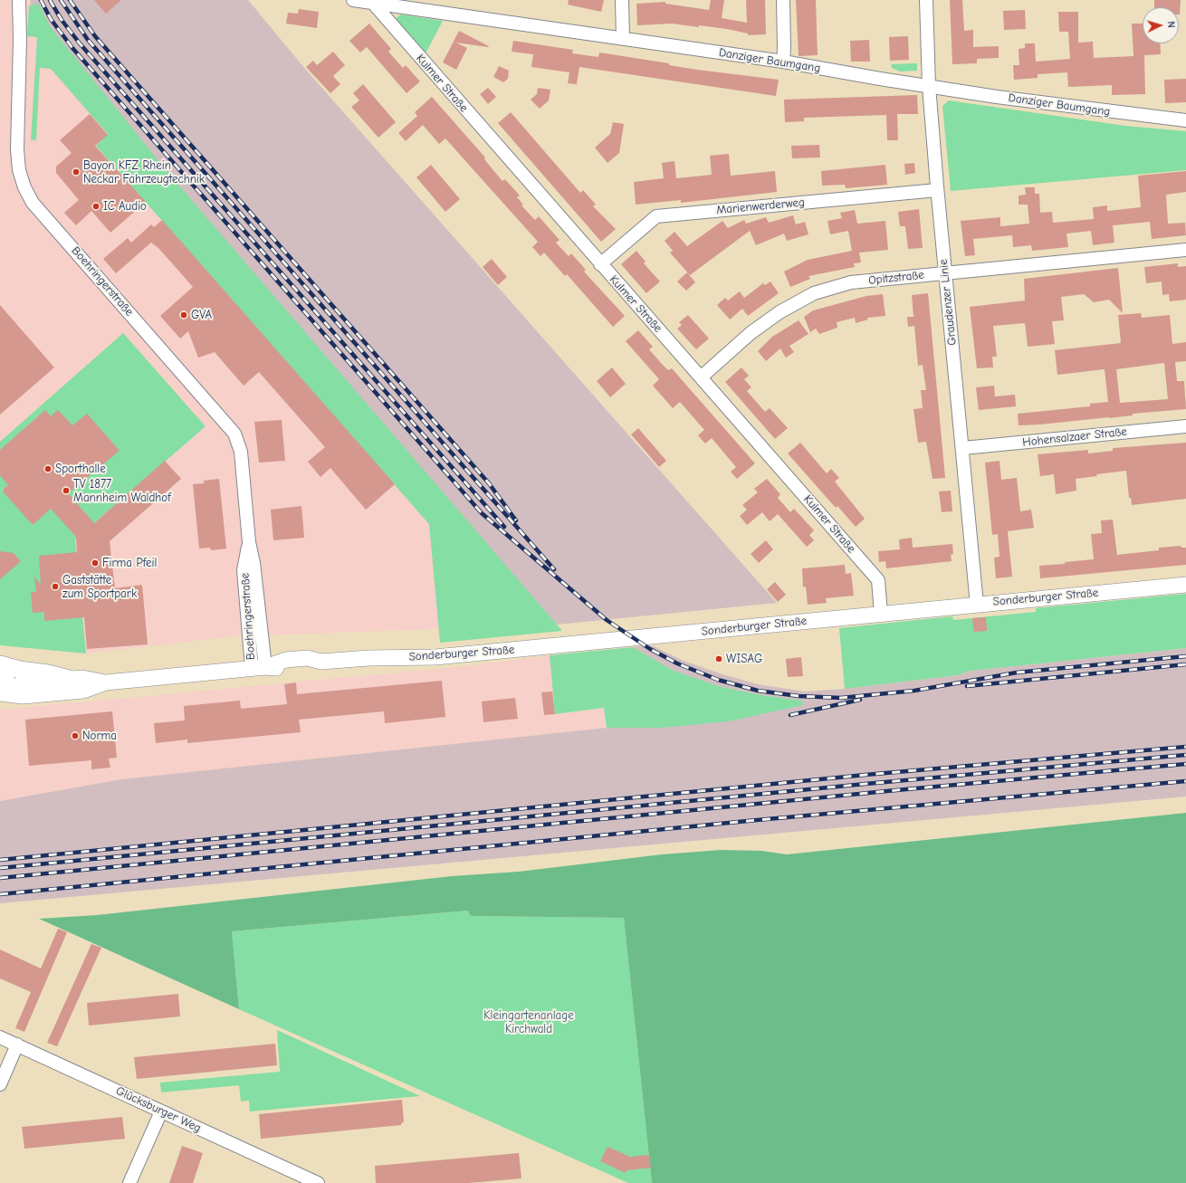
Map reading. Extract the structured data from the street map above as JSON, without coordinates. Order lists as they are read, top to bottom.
{
  "streets": {
    "street": [
      "Danziger Baumgang",
      "Kulmer Straße",
      "Marienwerderweg",
      "Opitzstraße",
      "Boehringerstraße",
      "Graudenzer Linie",
      "Hohensalzaer Straße",
      "Sonderburger Straße",
      "Glücksburger Weg"
    ]
  },
  "crossings": [
    ["Danziger Baumgang", "Kulmer Straße"],
    ["Danziger Baumgang", "Graudenzer Linie"],
    ["Kulmer Straße", "Marienwerderweg"],
    ["Kulmer Straße", "Opitzstraße"],
    ["Kulmer Straße", "Sonderburger Straße"],
    ["Marienwerderweg", "Graudenzer Linie"],
    ["Opitzstraße", "Graudenzer Linie"],
    ["Boehringerstraße", "Sonderburger Straße"],
    ["Graudenzer Linie", "Hohensalzaer Straße"],
    ["Graudenzer Linie", "Sonderburger Straße"]
  ],
  "parks": ["Kleingartenanlage Kirchwald"],
  "places": [
    "Bayon KFZ Rhein Neckar Fahrzeugtechnik",
    "IC Audio",
    "GVA",
    "Sporthalle",
    "TV 1877 Mannheim Waldhof",
    "Firma Pfeil",
    "Gaststätte zum Sportpark",
    "WISAG",
    "Norma"
  ],
  "north": "right"
}
